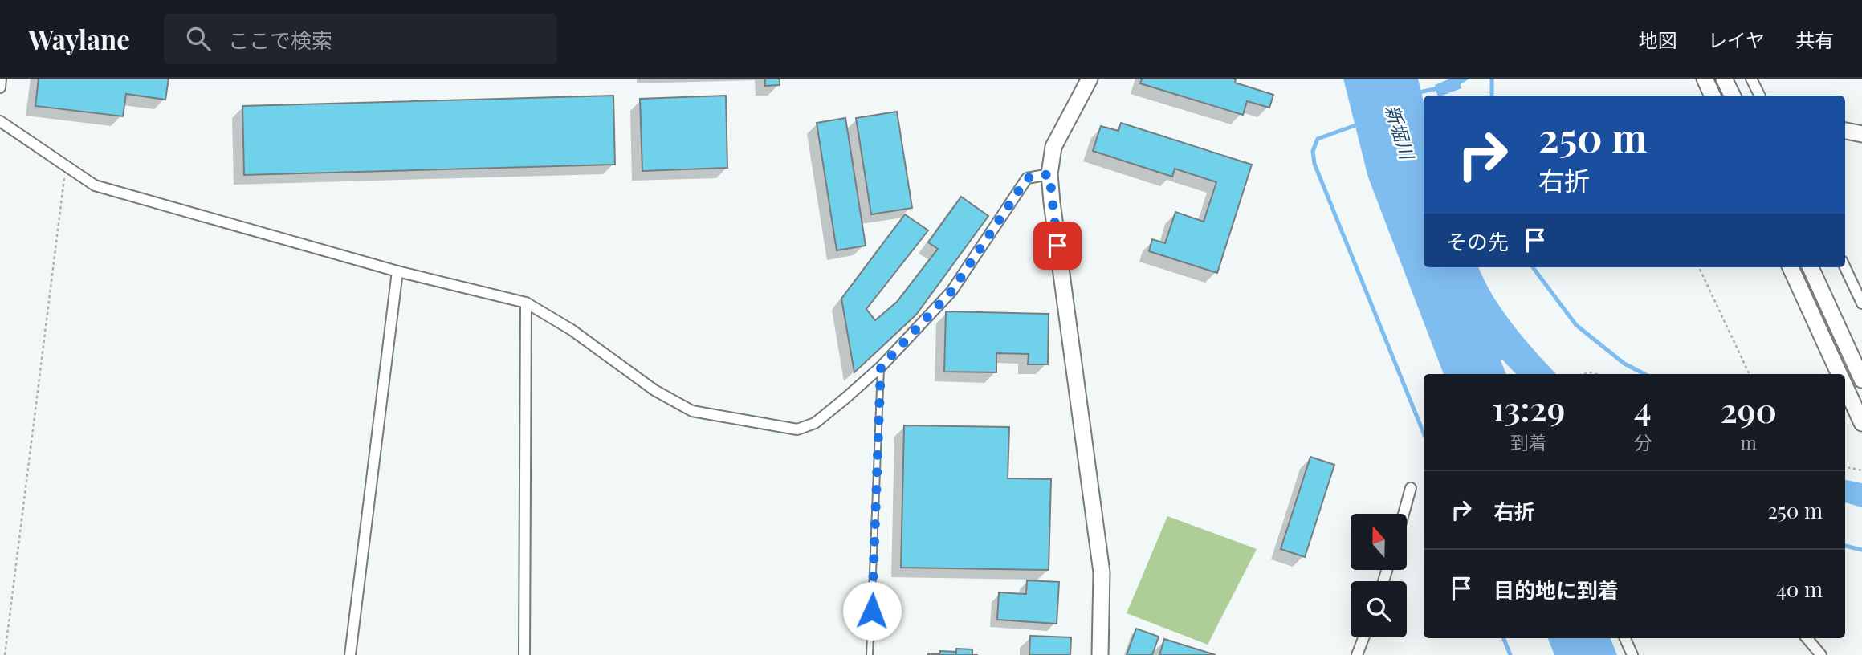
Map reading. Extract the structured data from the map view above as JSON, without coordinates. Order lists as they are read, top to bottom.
{
  "water": ["新堀川"],
  "north": "top",
  "page": {
    "header": "Waylane",
    "search": "ここで検索",
    "nav": ["地図", "レイヤ", "共有"],
    "turn": ["250 m", "右折"],
    "then": "その先",
    "eta": [
      "13:29",
      "到着",
      "4",
      "分",
      "290",
      "m"
    ],
    "list": [
      {
        "name": "右折",
        "value": "250 m"
      },
      {
        "name": "目的地に到着",
        "value": "40 m"
      }
    ]
  }
}
